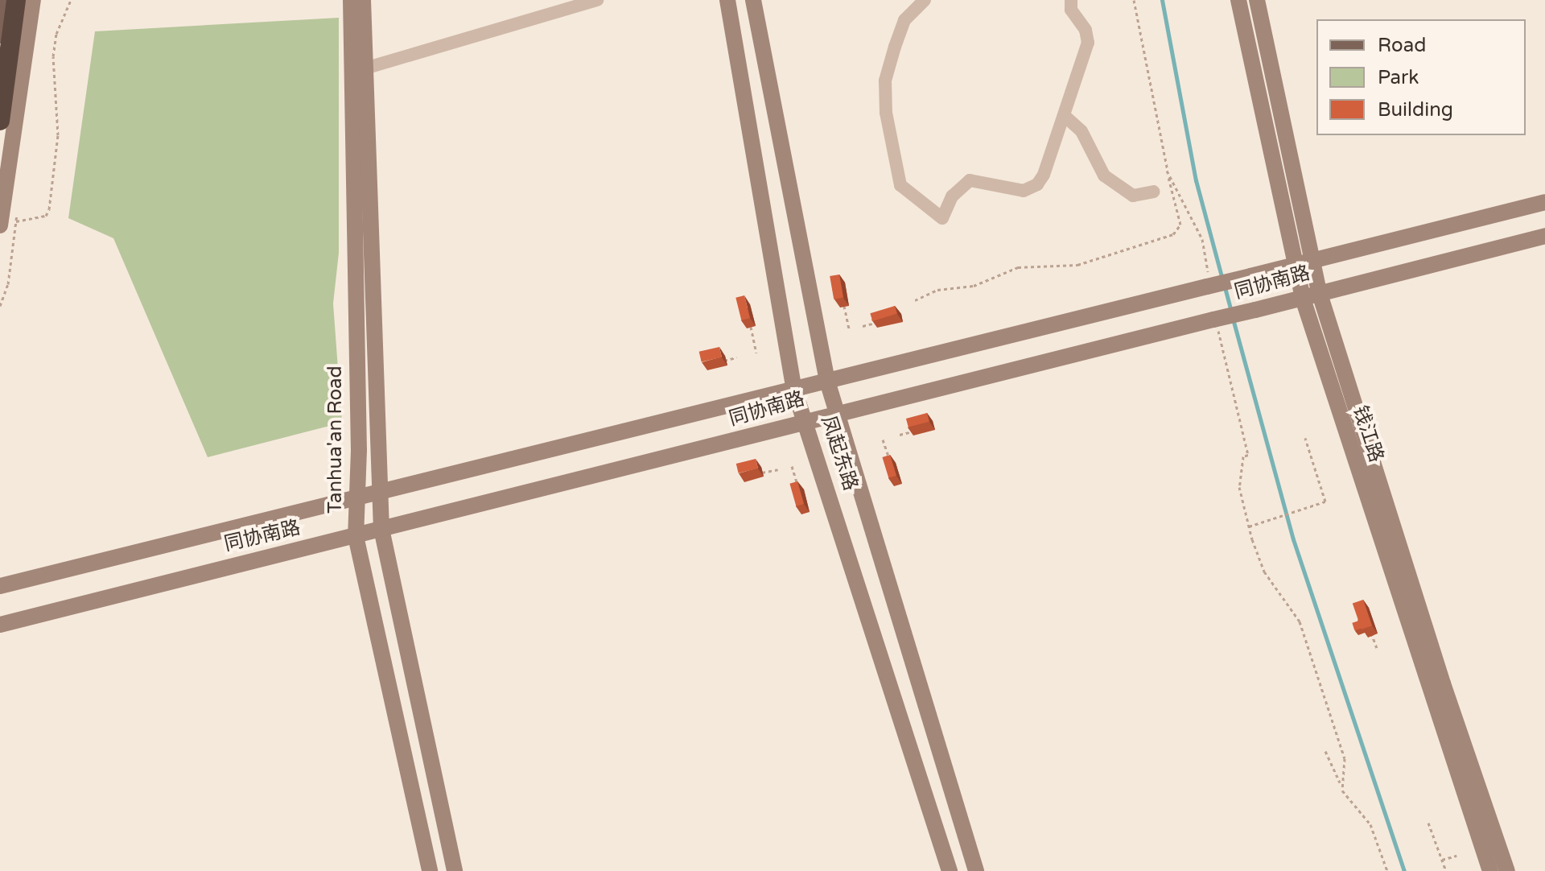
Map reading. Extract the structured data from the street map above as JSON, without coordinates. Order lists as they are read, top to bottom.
{
  "streets": {
    "main road": [
      "同协南路",
      "钱江路",
      "Tanhua'an Road",
      "凤起东路"
    ]
  },
  "crossings": [
    ["同协南路", "钱江路"],
    ["同协南路", "Tanhua'an Road"],
    ["同协南路", "凤起东路"]
  ],
  "legend": ["Road", "Park", "Building"]
}
